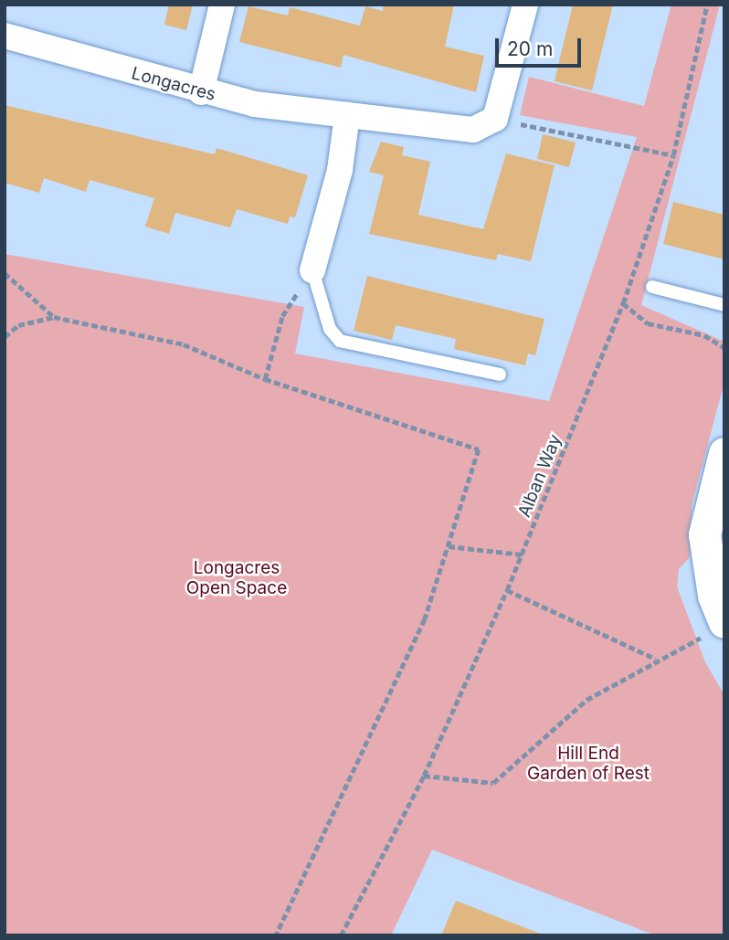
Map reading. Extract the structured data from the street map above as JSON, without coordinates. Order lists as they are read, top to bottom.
{
  "streets": {
    "street": ["Longacres"],
    "path": ["Alban Way"]
  },
  "parks": ["Longacres Open Space", "Hill End Garden of Rest"],
  "scale_bar": "20 m"
}
